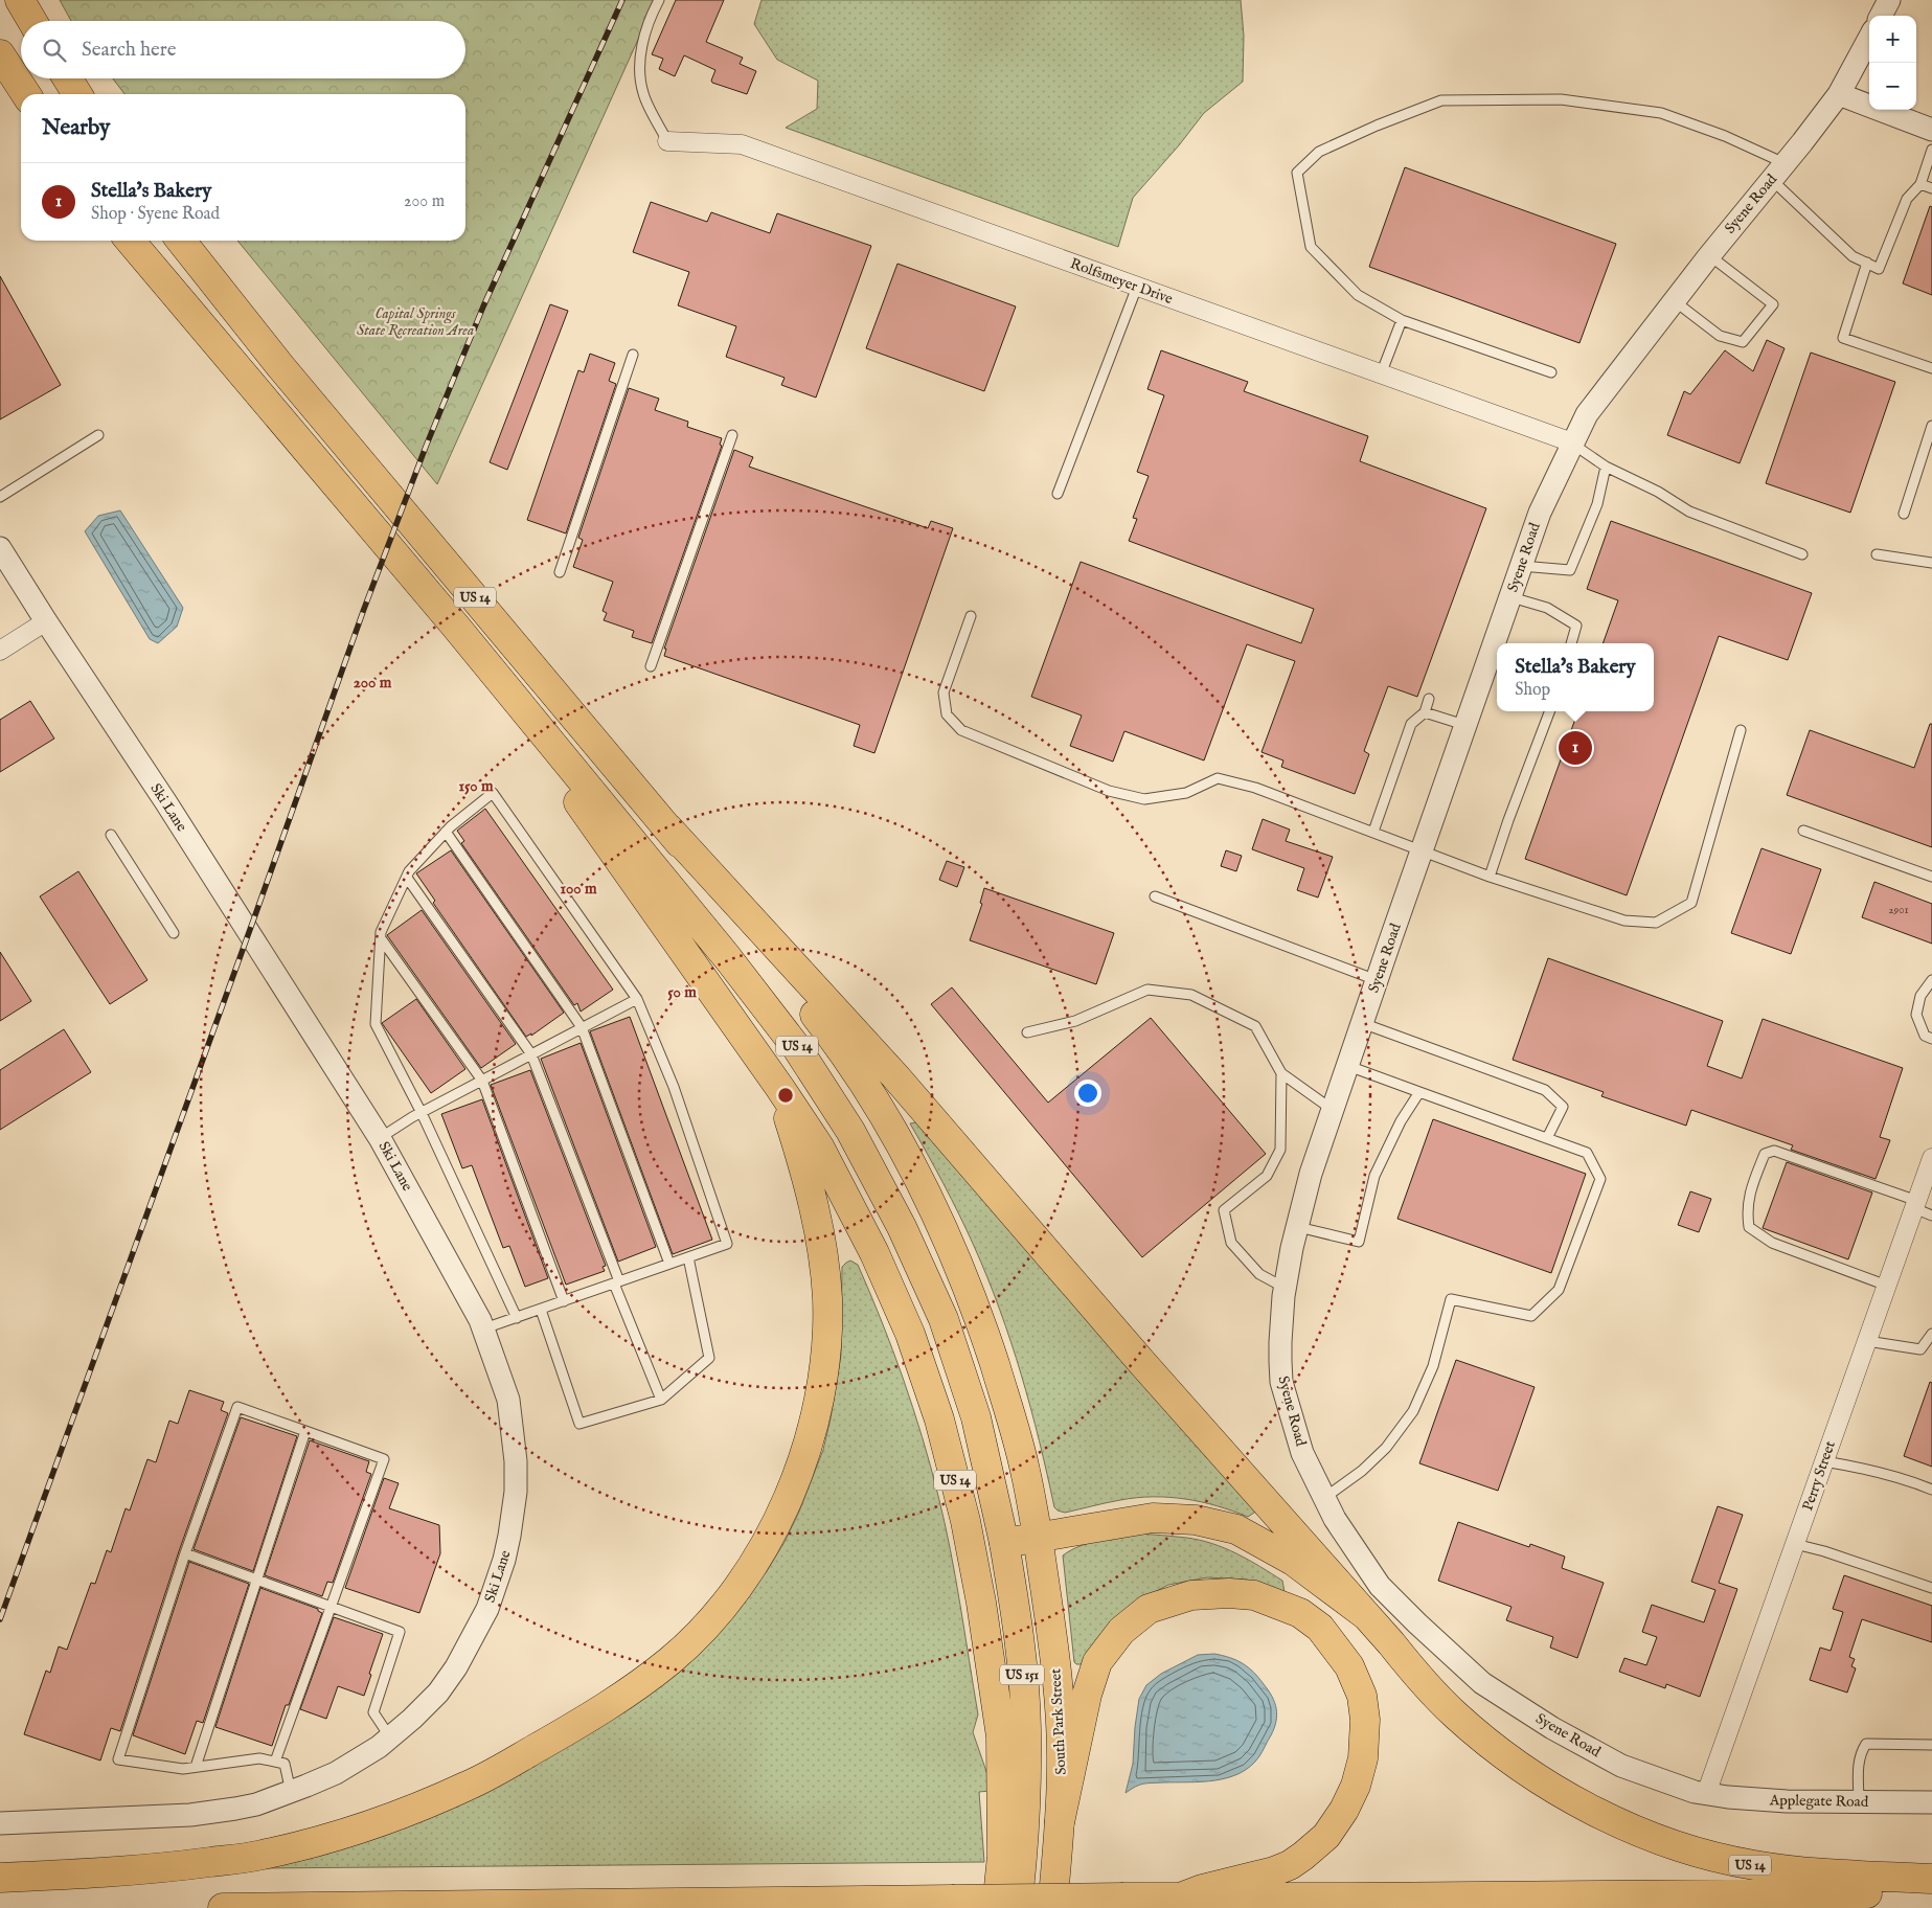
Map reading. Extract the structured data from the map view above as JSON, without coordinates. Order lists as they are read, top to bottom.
{
  "streets": {
    "main road": ["US 14", "US 151", "South Park Street"],
    "street": [
      "Syene Road",
      "Rolfsmeyer Drive",
      "Ski Lane",
      "Perry Street",
      "Applegate Road"
    ]
  },
  "crossings": [
    ["Syene Road", "Rolfsmeyer Drive"],
    ["Syene Road", "Perry Street"],
    ["Syene Road", "Applegate Road"],
    ["US 14", "US 151"],
    ["US 14", "South Park Street"],
    ["Perry Street", "Applegate Road"]
  ],
  "parks": ["Capital Springs State Recreation Area"],
  "house_numbers": ["2901"],
  "page": {
    "map_buttons": ["+", "−"],
    "search": "Search here",
    "heading": "Nearby",
    "list": [
      {
        "mark": "1",
        "name": "Stella's Bakery",
        "note": "Shop · Syene Road",
        "value": "200 m"
      }
    ],
    "popup": ["Stella's Bakery", "Shop"],
    "pins": "1"
  },
  "rings": [
    "200 m",
    "150 m",
    "100 m",
    "50 m"
  ]
}
